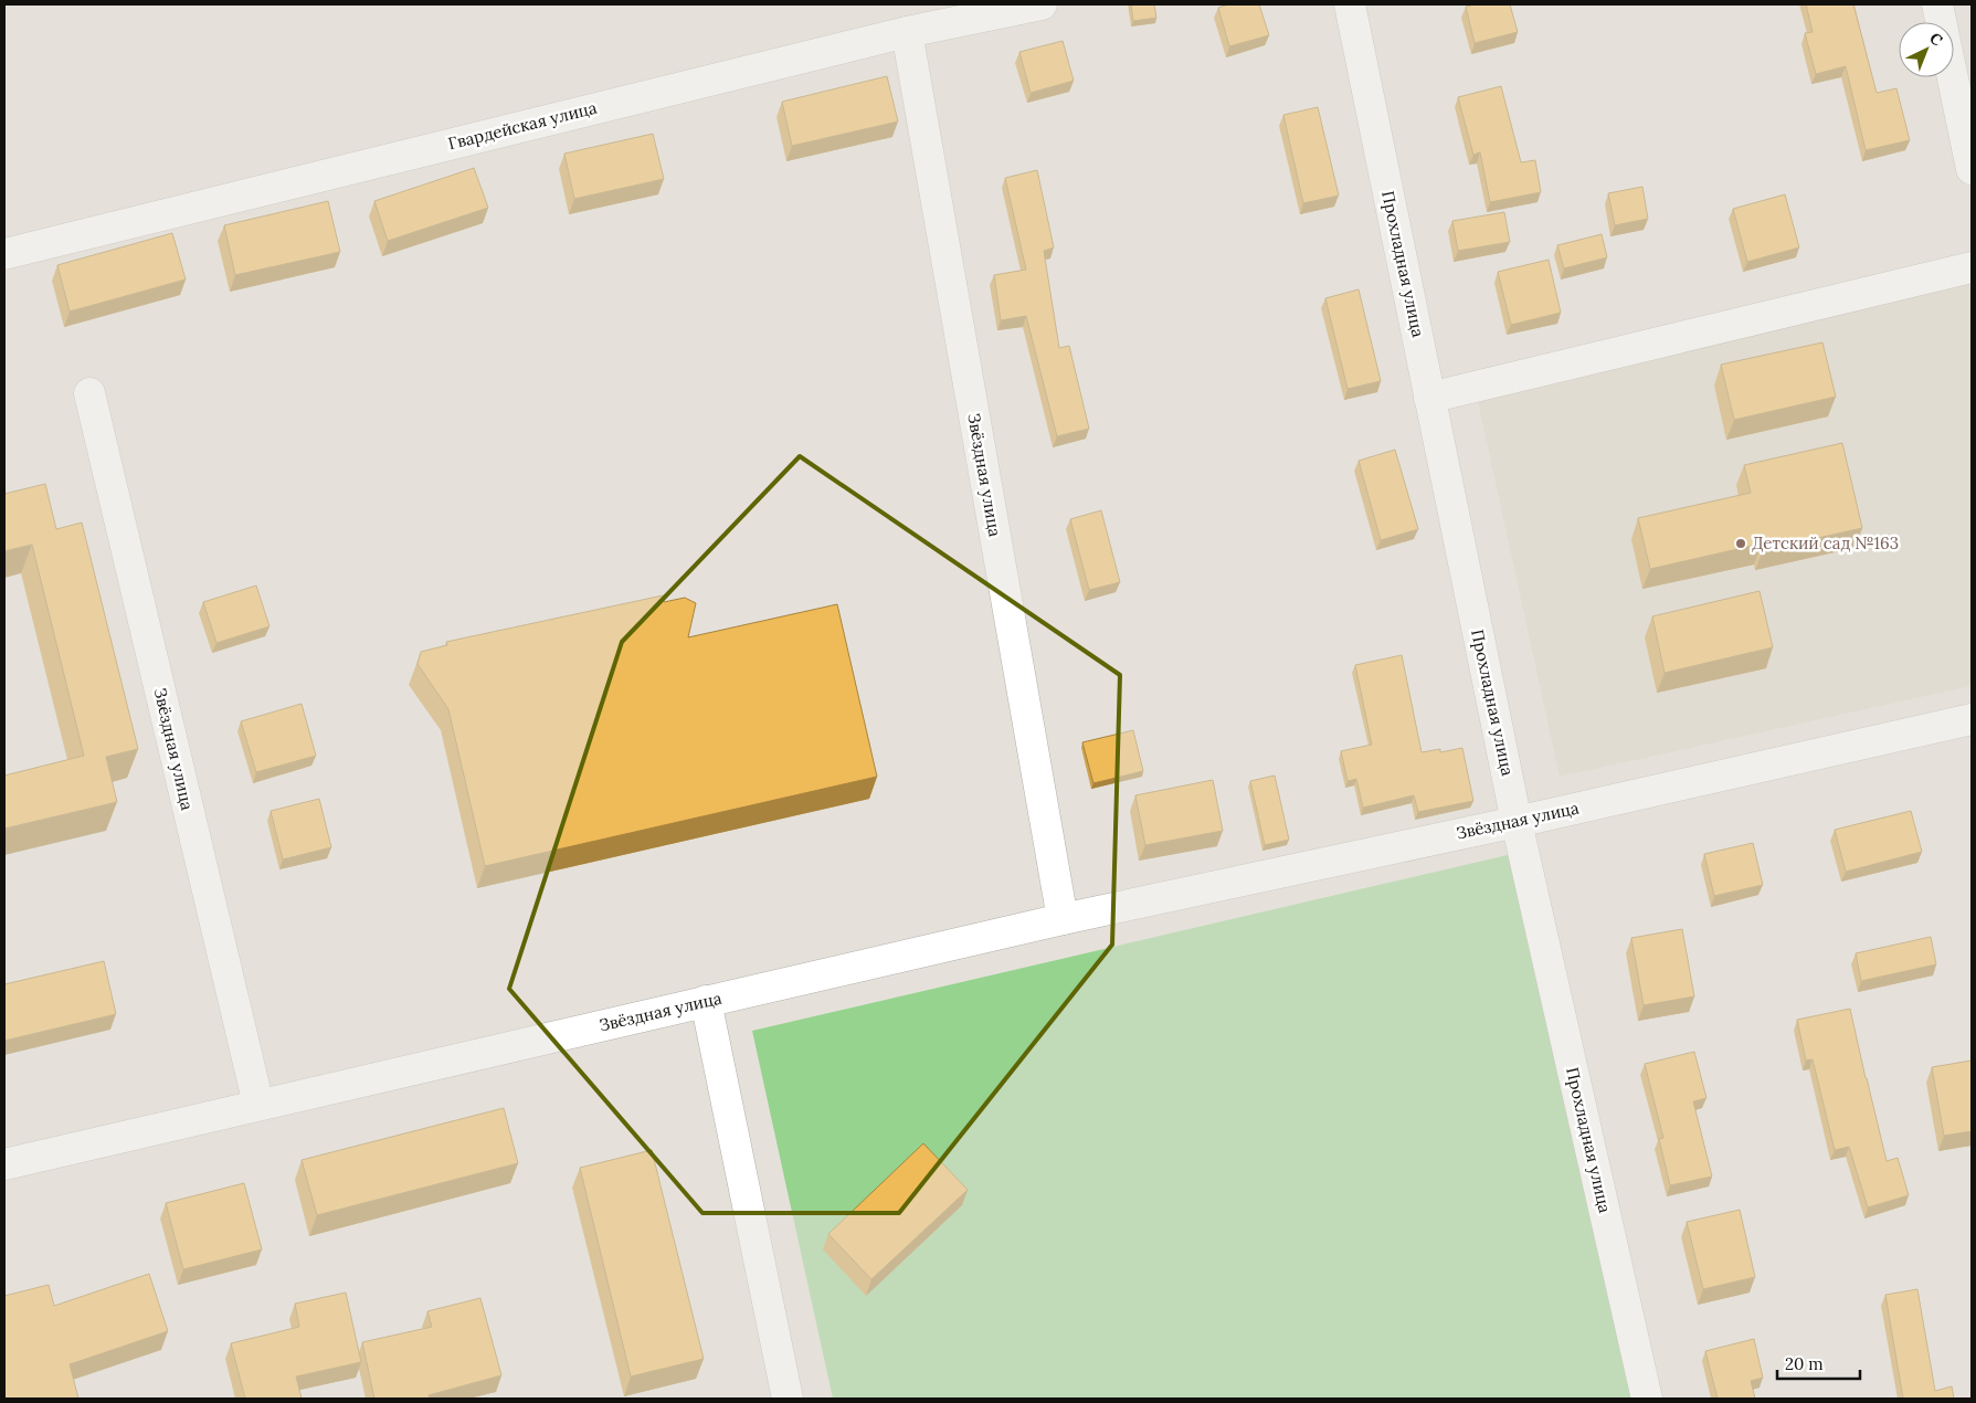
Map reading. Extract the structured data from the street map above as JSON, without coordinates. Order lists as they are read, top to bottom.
{
  "streets": {
    "street": ["Гвардейская улица", "Прохладная улица", "Звёздная улица"]
  },
  "crossings": [
    ["Гвардейская улица", "Звёздная улица"],
    ["Прохладная улица", "Звёздная улица"]
  ],
  "places": ["Детский cад №163"],
  "scale_bar": "20 m",
  "north": "top right"
}
